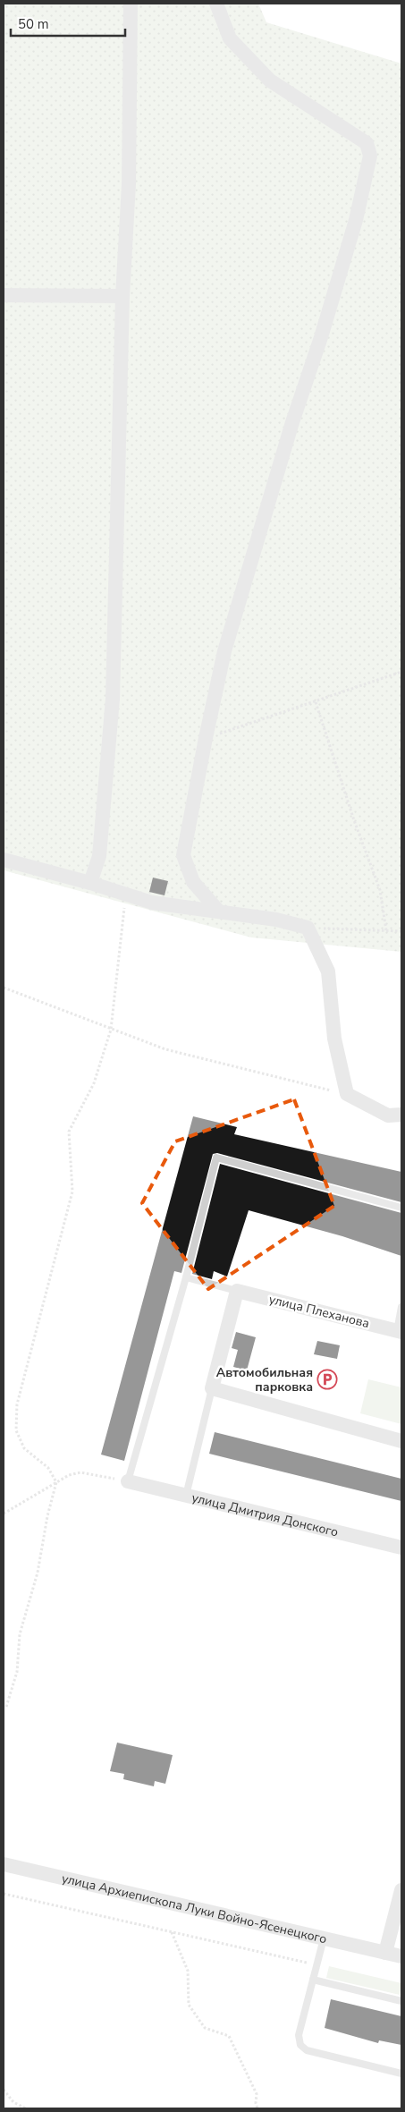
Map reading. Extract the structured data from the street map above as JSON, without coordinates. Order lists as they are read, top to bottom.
{
  "streets": {
    "street": ["улица Плеханова", "улица Дмитрия Донского", "улица Архиепископа Луки Войно-Ясенецкого"]
  },
  "places": {
    "parking": ["Автомобильная парковка"]
  },
  "scale_bar": "50 m"
}
